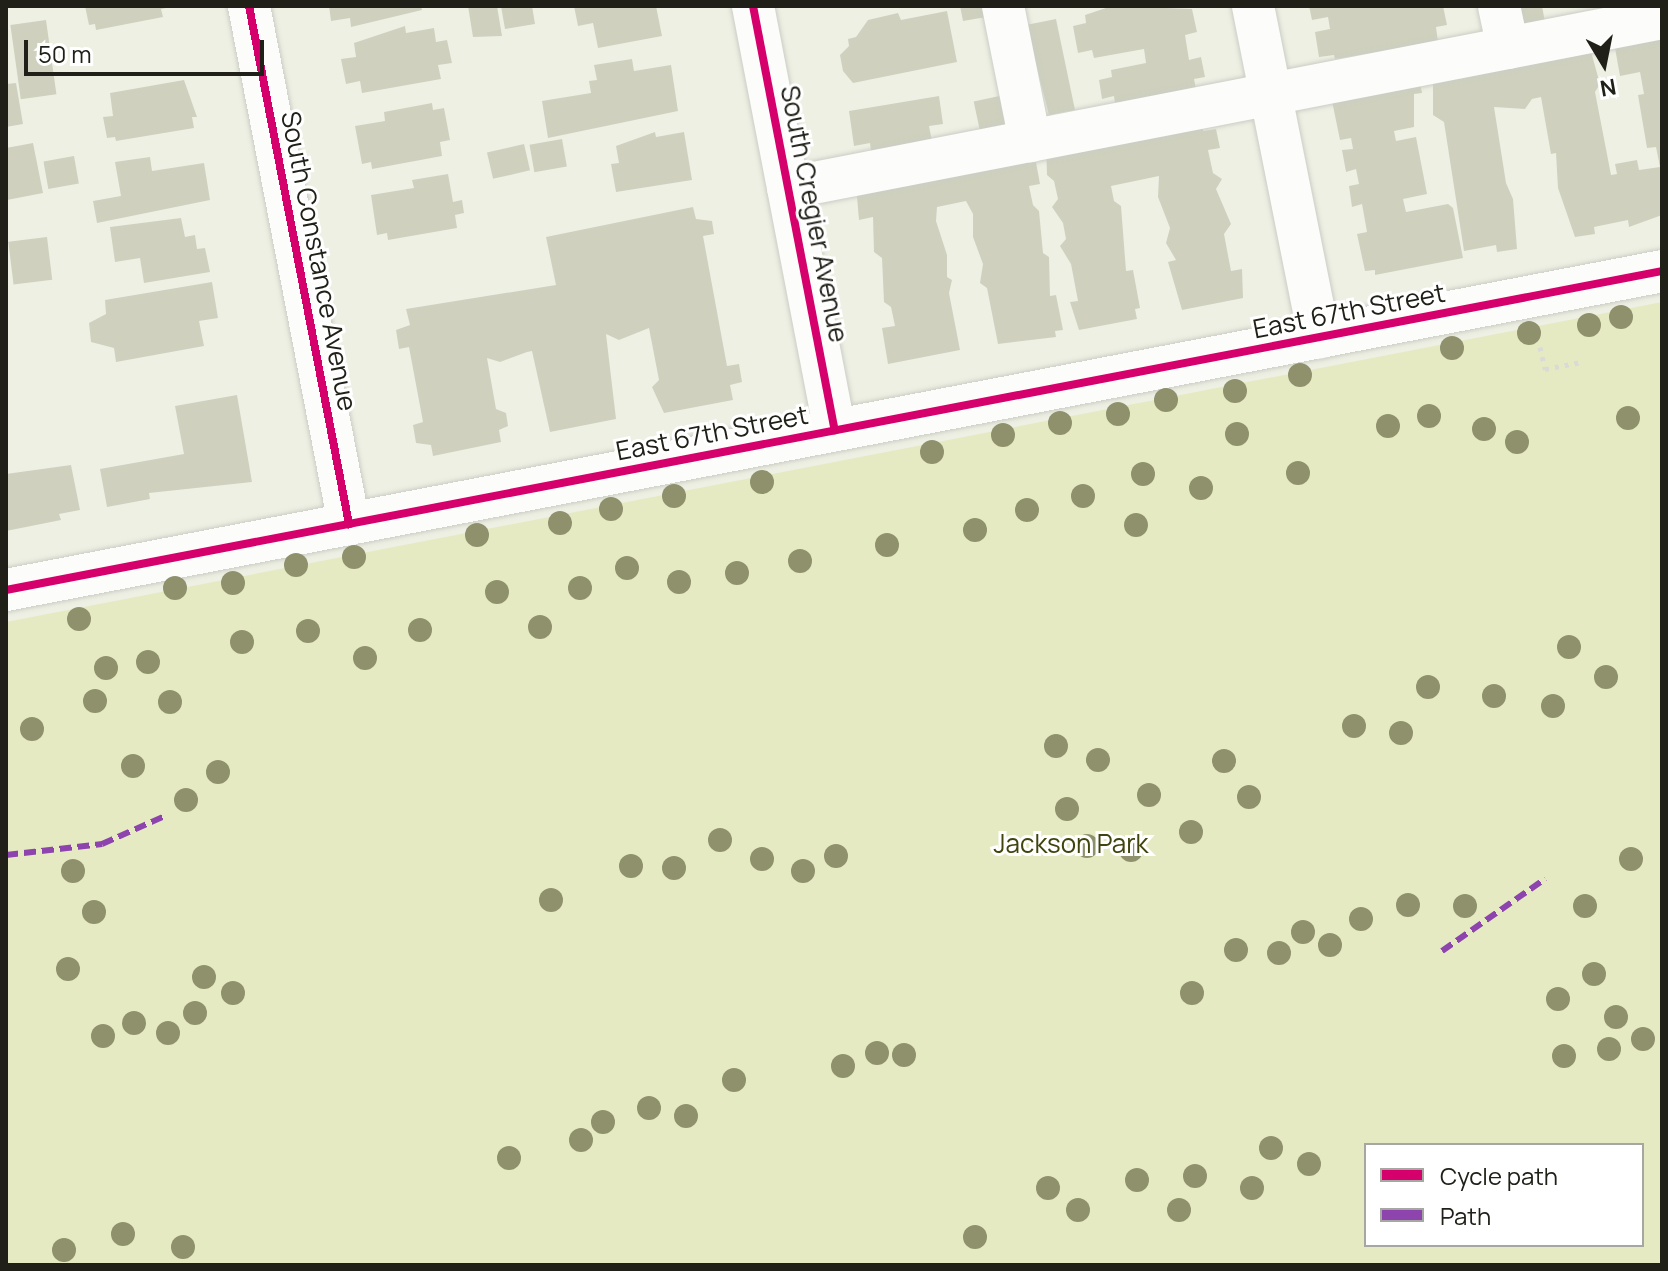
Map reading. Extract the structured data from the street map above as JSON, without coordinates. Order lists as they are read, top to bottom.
{
  "streets": {
    "street": ["South Cregier Avenue", "South Constance Avenue", "East 67th Street"]
  },
  "crossings": [
    ["South Cregier Avenue", "East 67th Street"],
    ["South Constance Avenue", "East 67th Street"]
  ],
  "parks": ["Jackson Park"],
  "legend": ["Cycle path", "Path"],
  "scale_bar": "50 m",
  "north": "bottom"
}
